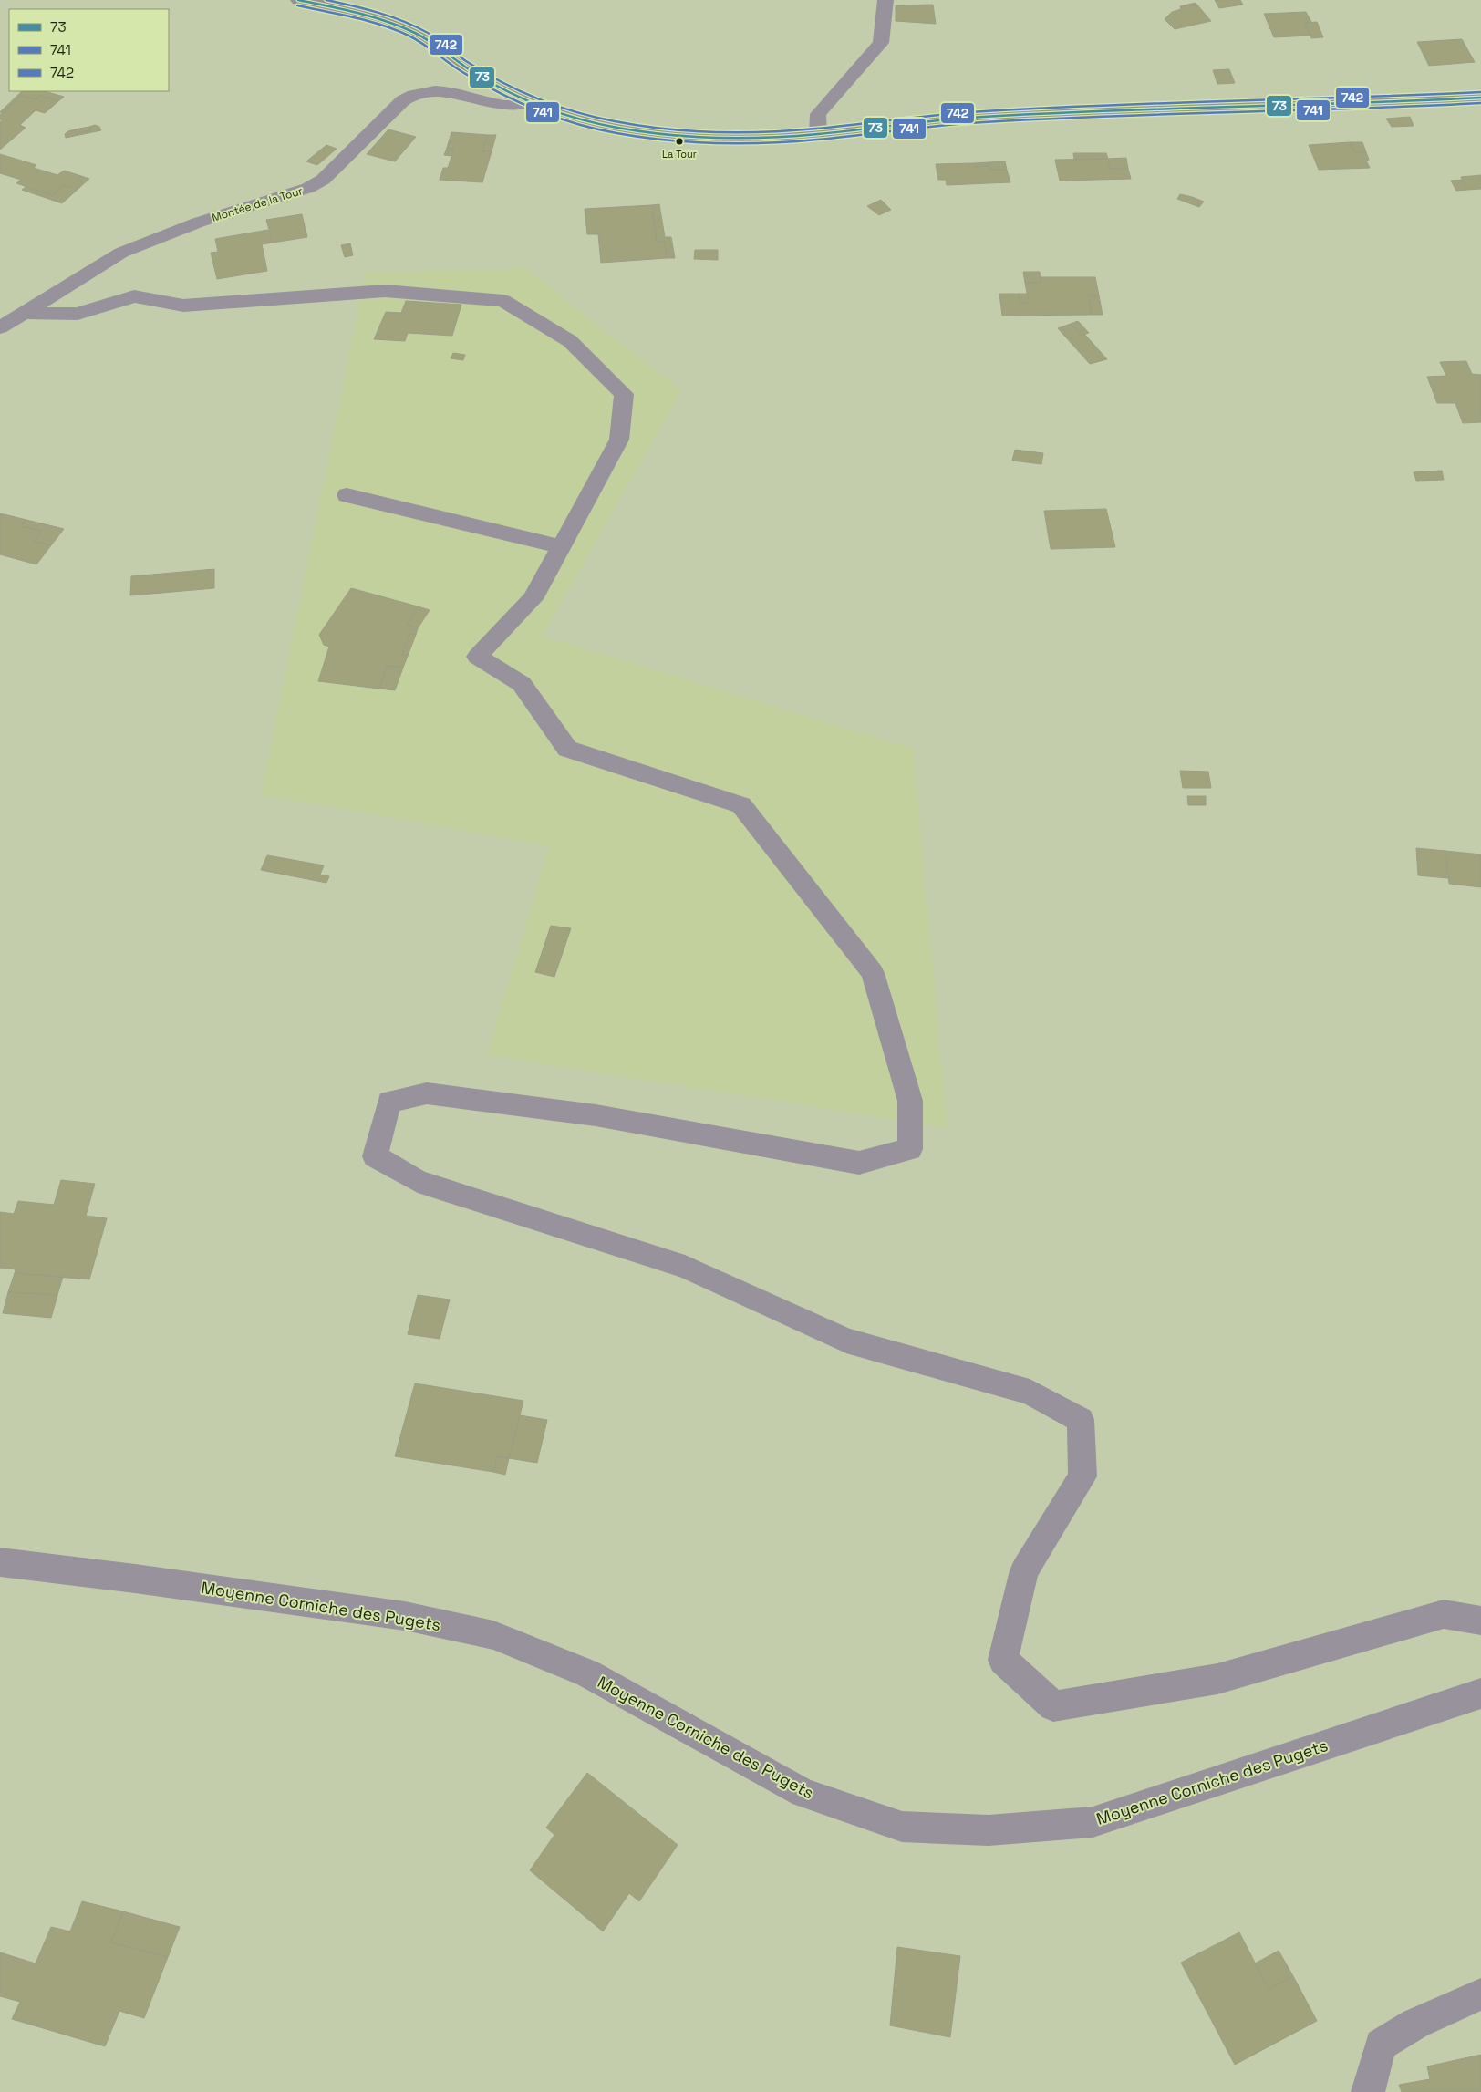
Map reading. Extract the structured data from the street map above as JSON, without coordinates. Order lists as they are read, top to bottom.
{
  "streets": {
    "street": ["Montée de la Tour", "Moyenne Corniche des Pugets"]
  },
  "places": ["La Tour"],
  "lines": ["transit line 73", "transit line 742", "transit line 741"],
  "legend": ["73", "741", "742"]
}
